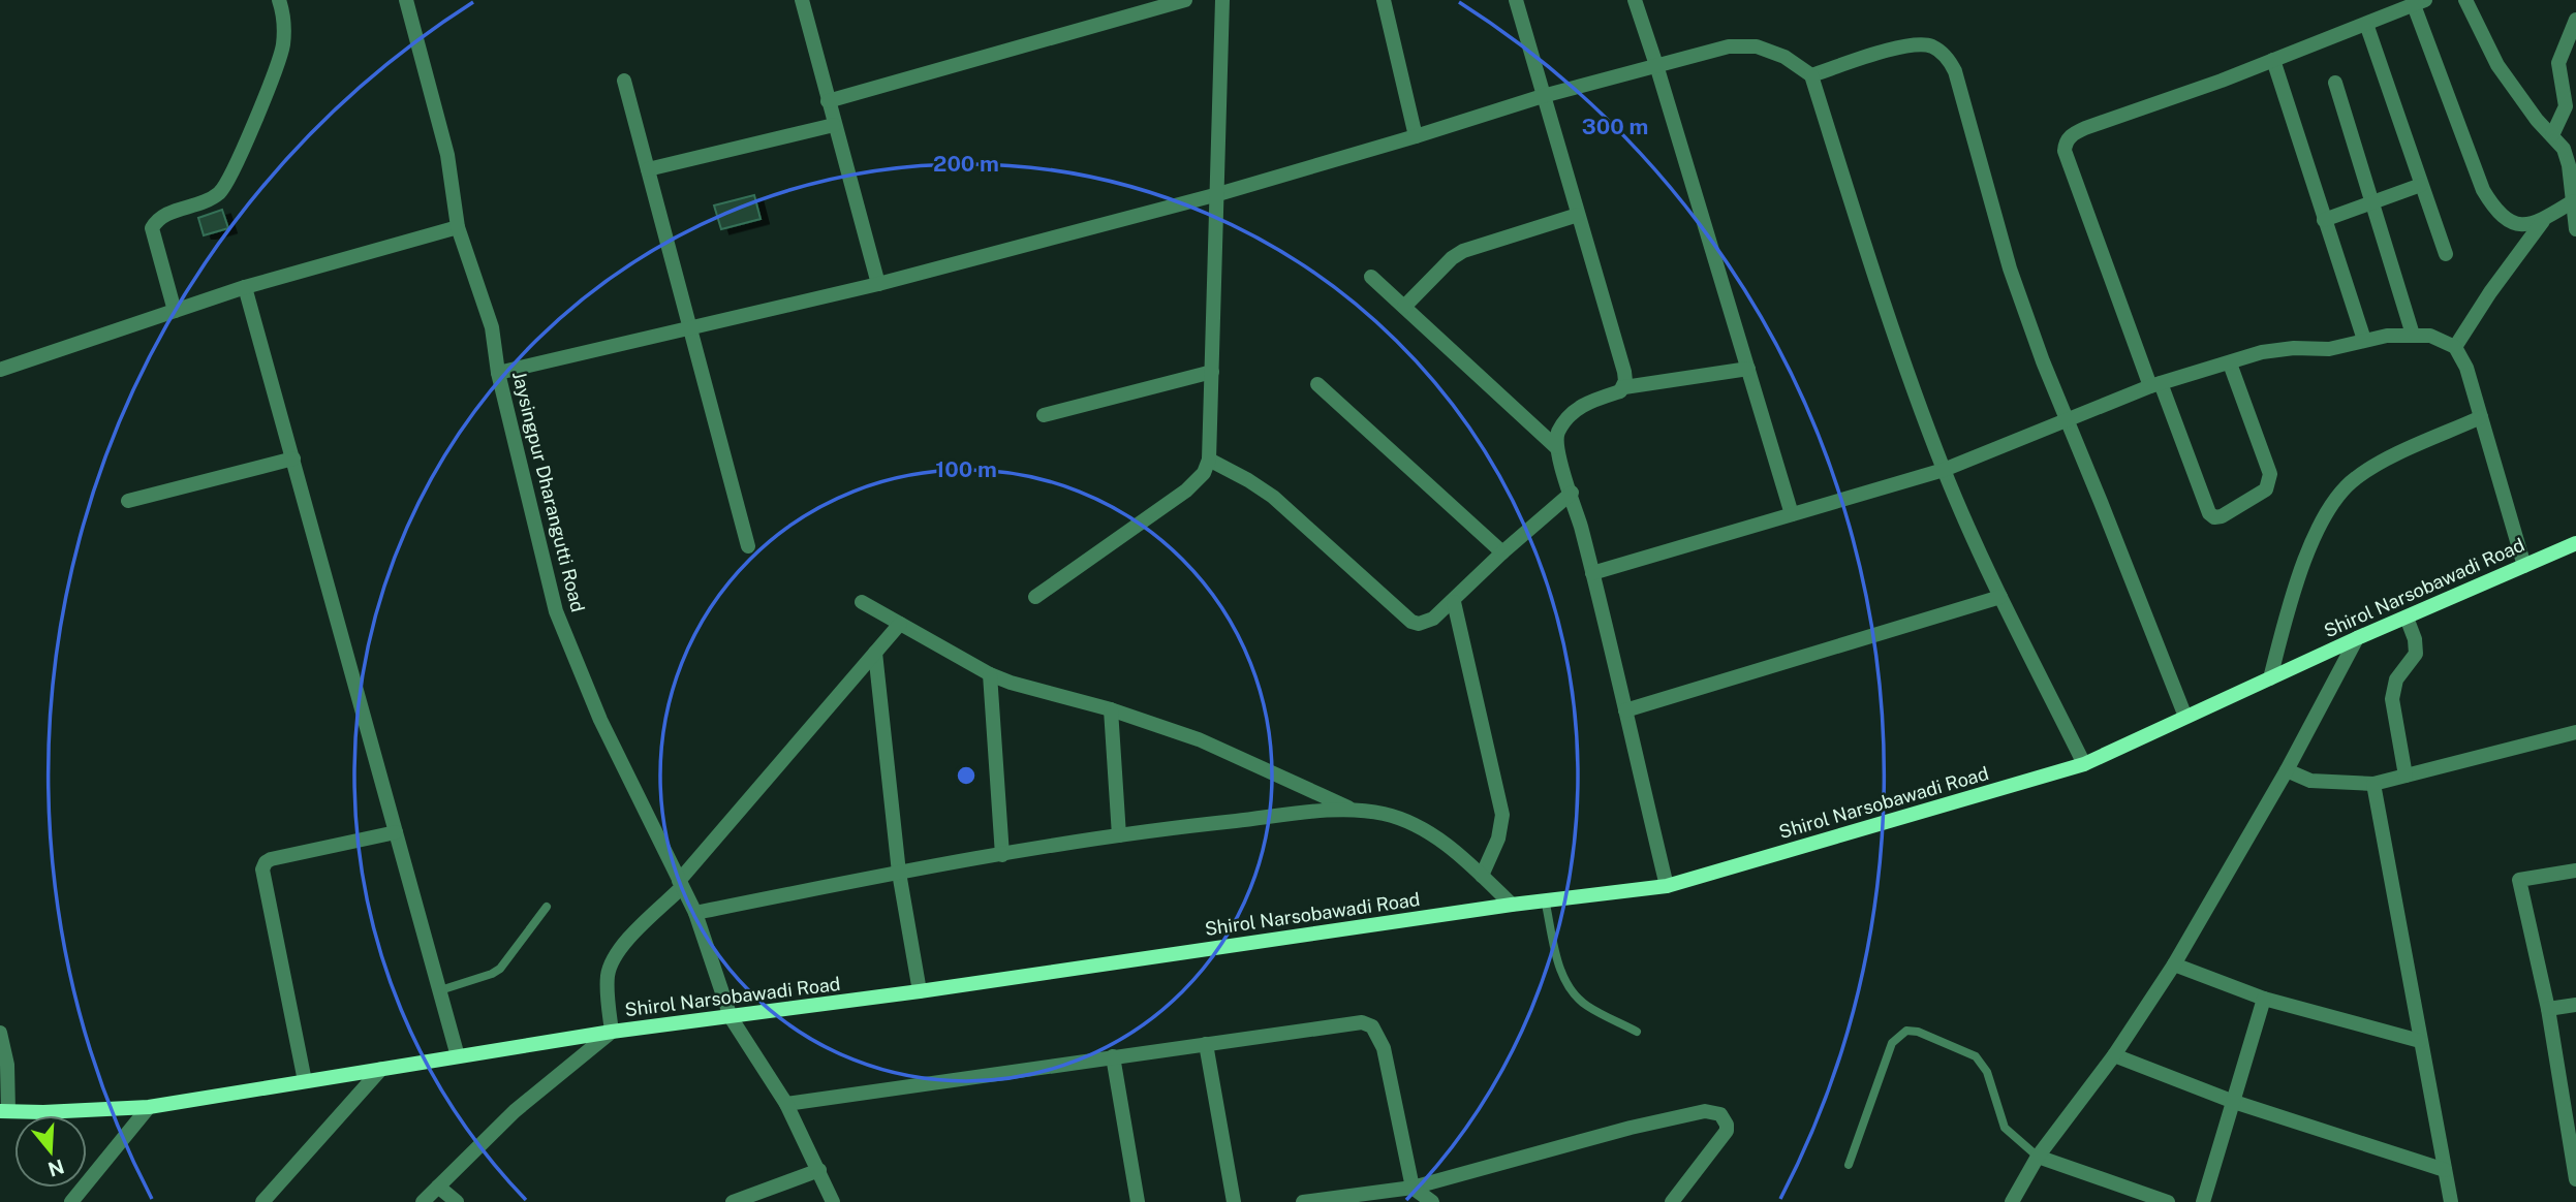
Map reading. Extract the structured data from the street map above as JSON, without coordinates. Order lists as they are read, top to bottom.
{
  "streets": {
    "main road": ["Shirol Narsobawadi Road"],
    "street": ["Jaysingpur Dharangutti Road"]
  },
  "crossings": [
    ["Jaysingpur Dharangutti Road", "Shirol Narsobawadi Road"]
  ],
  "north": "bottom",
  "rings": ["300 m", "200 m", "100 m"]
}
